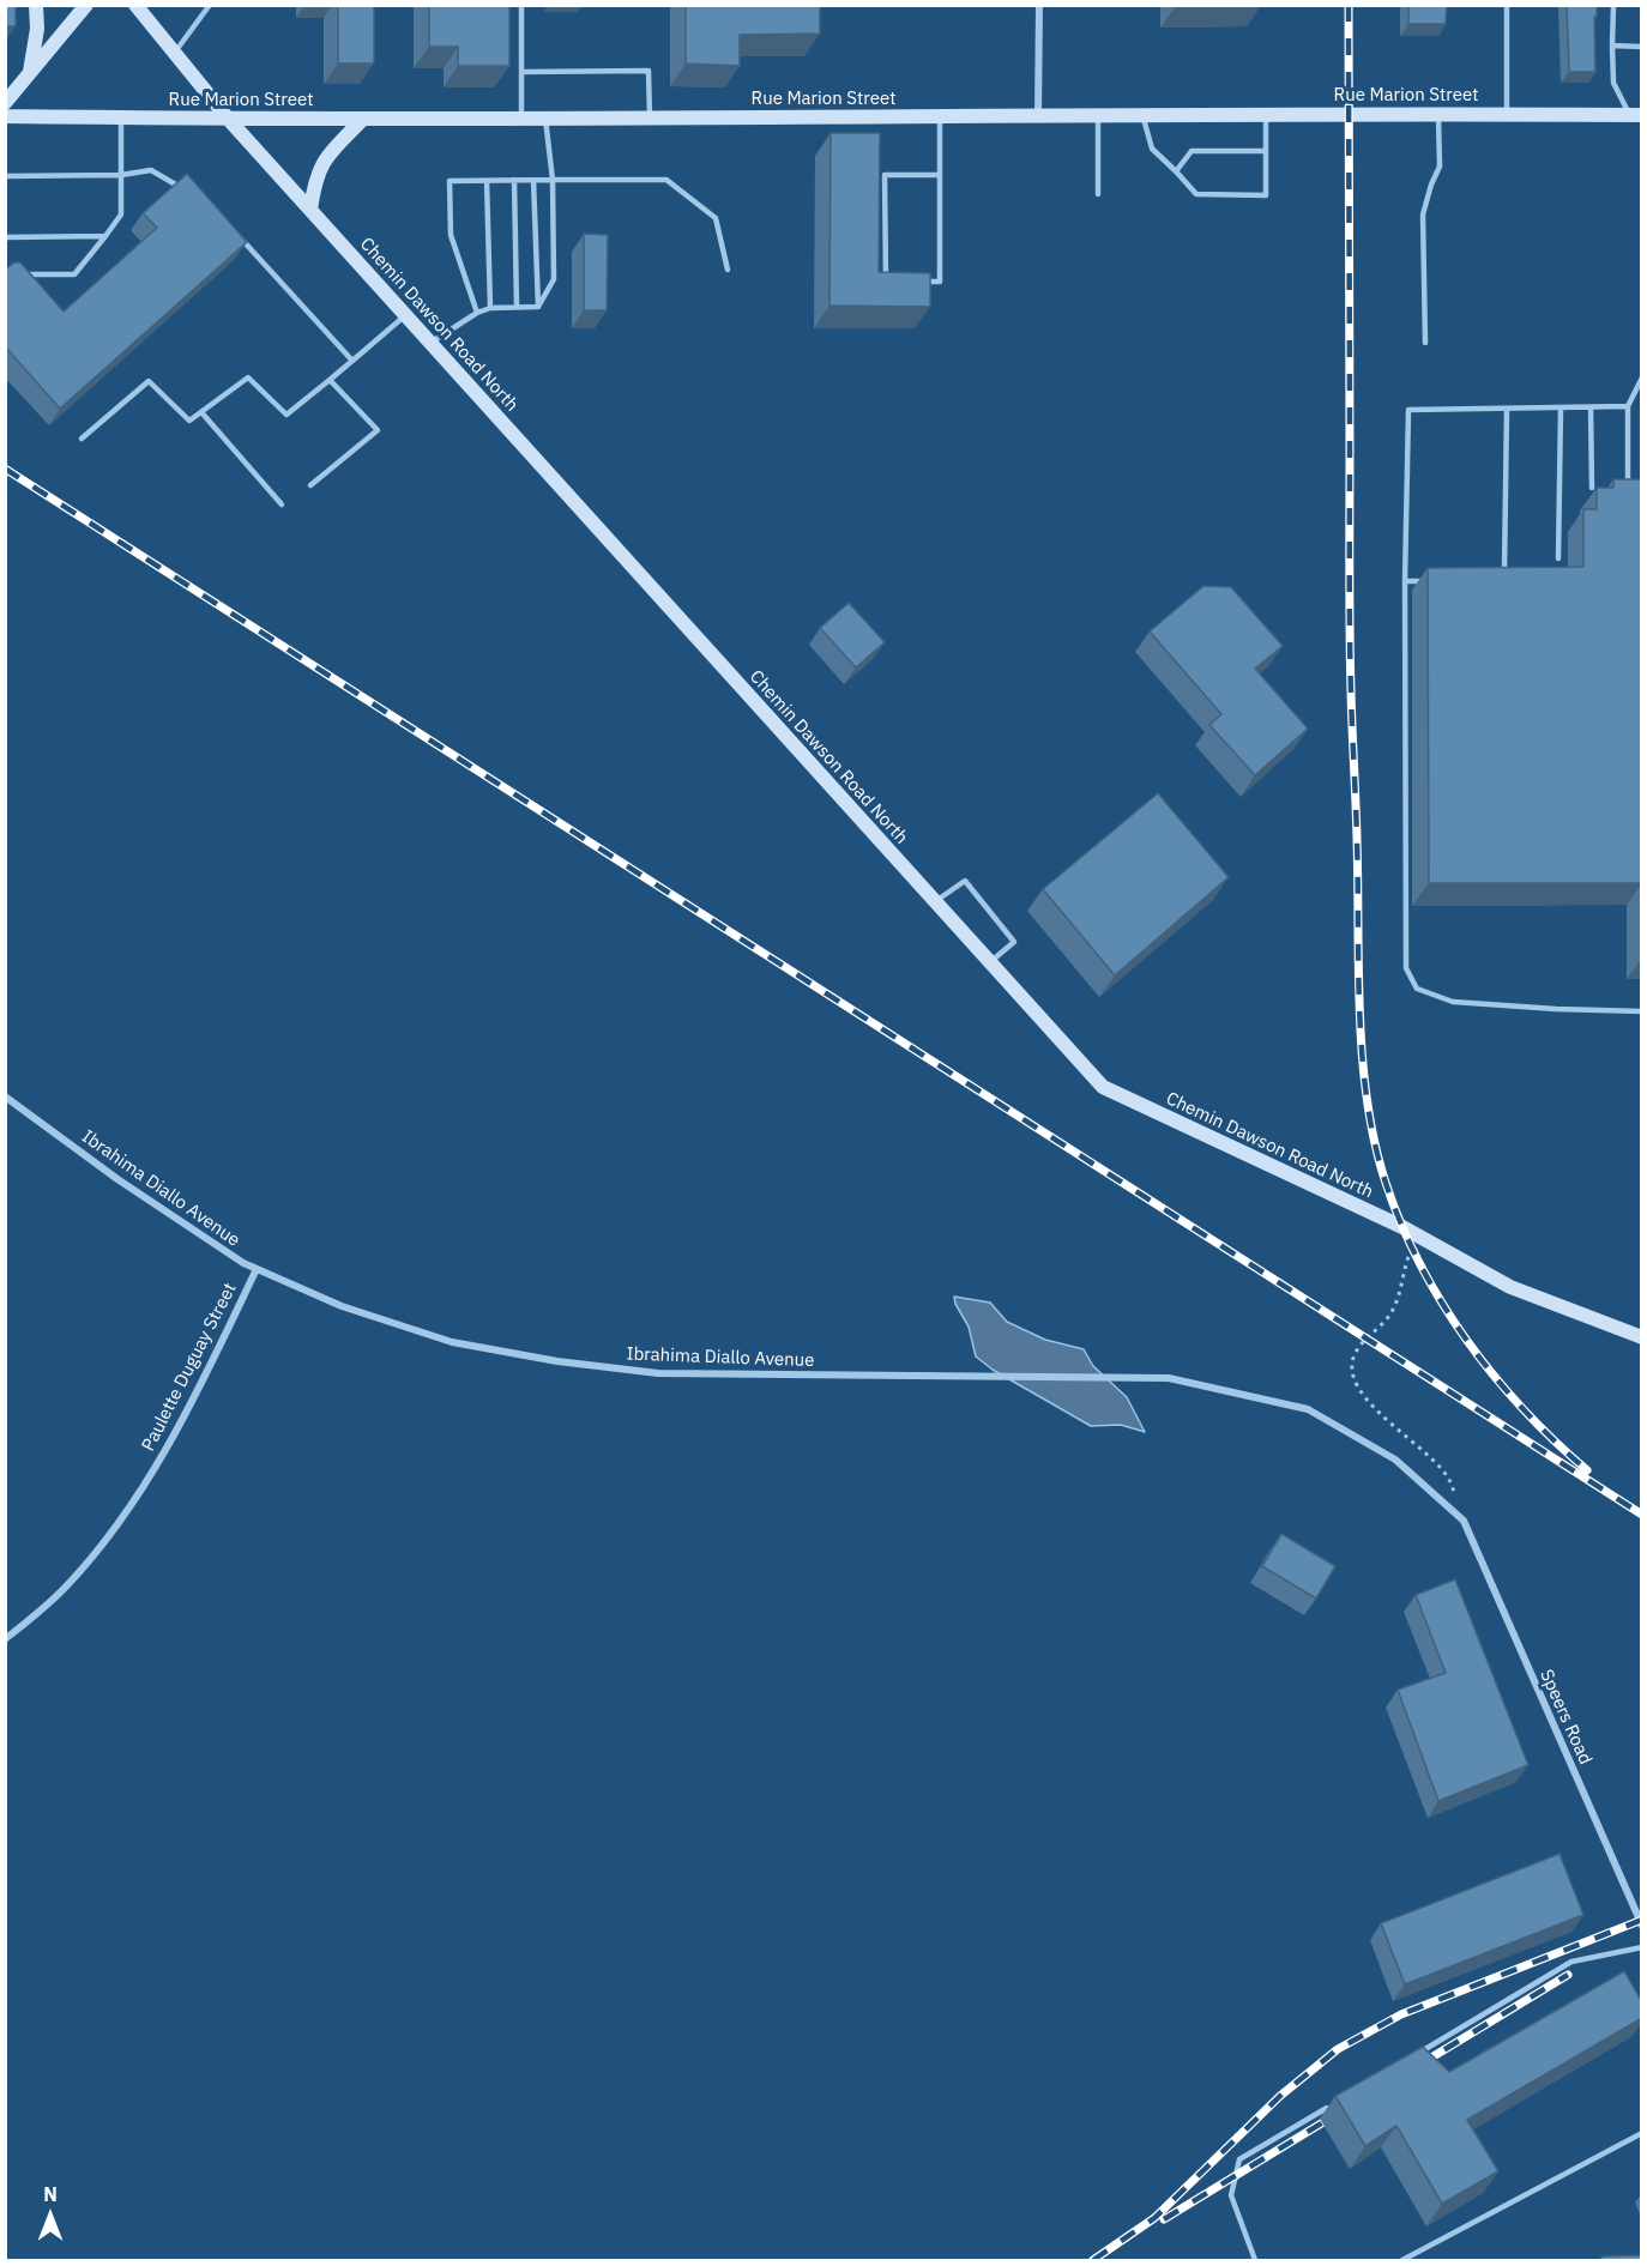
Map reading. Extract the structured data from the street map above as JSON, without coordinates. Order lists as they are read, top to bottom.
{
  "streets": {
    "street": [
      "Rue Marion Street",
      "Chemin Dawson Road North",
      "Ibrahima Diallo Avenue",
      "Paulette Duguay Street",
      "Speers Road"
    ]
  },
  "crossings": [
    ["Rue Marion Street", "Chemin Dawson Road North"],
    ["Ibrahima Diallo Avenue", "Paulette Duguay Street"],
    ["Ibrahima Diallo Avenue", "Speers Road"]
  ],
  "north": "top"
}
